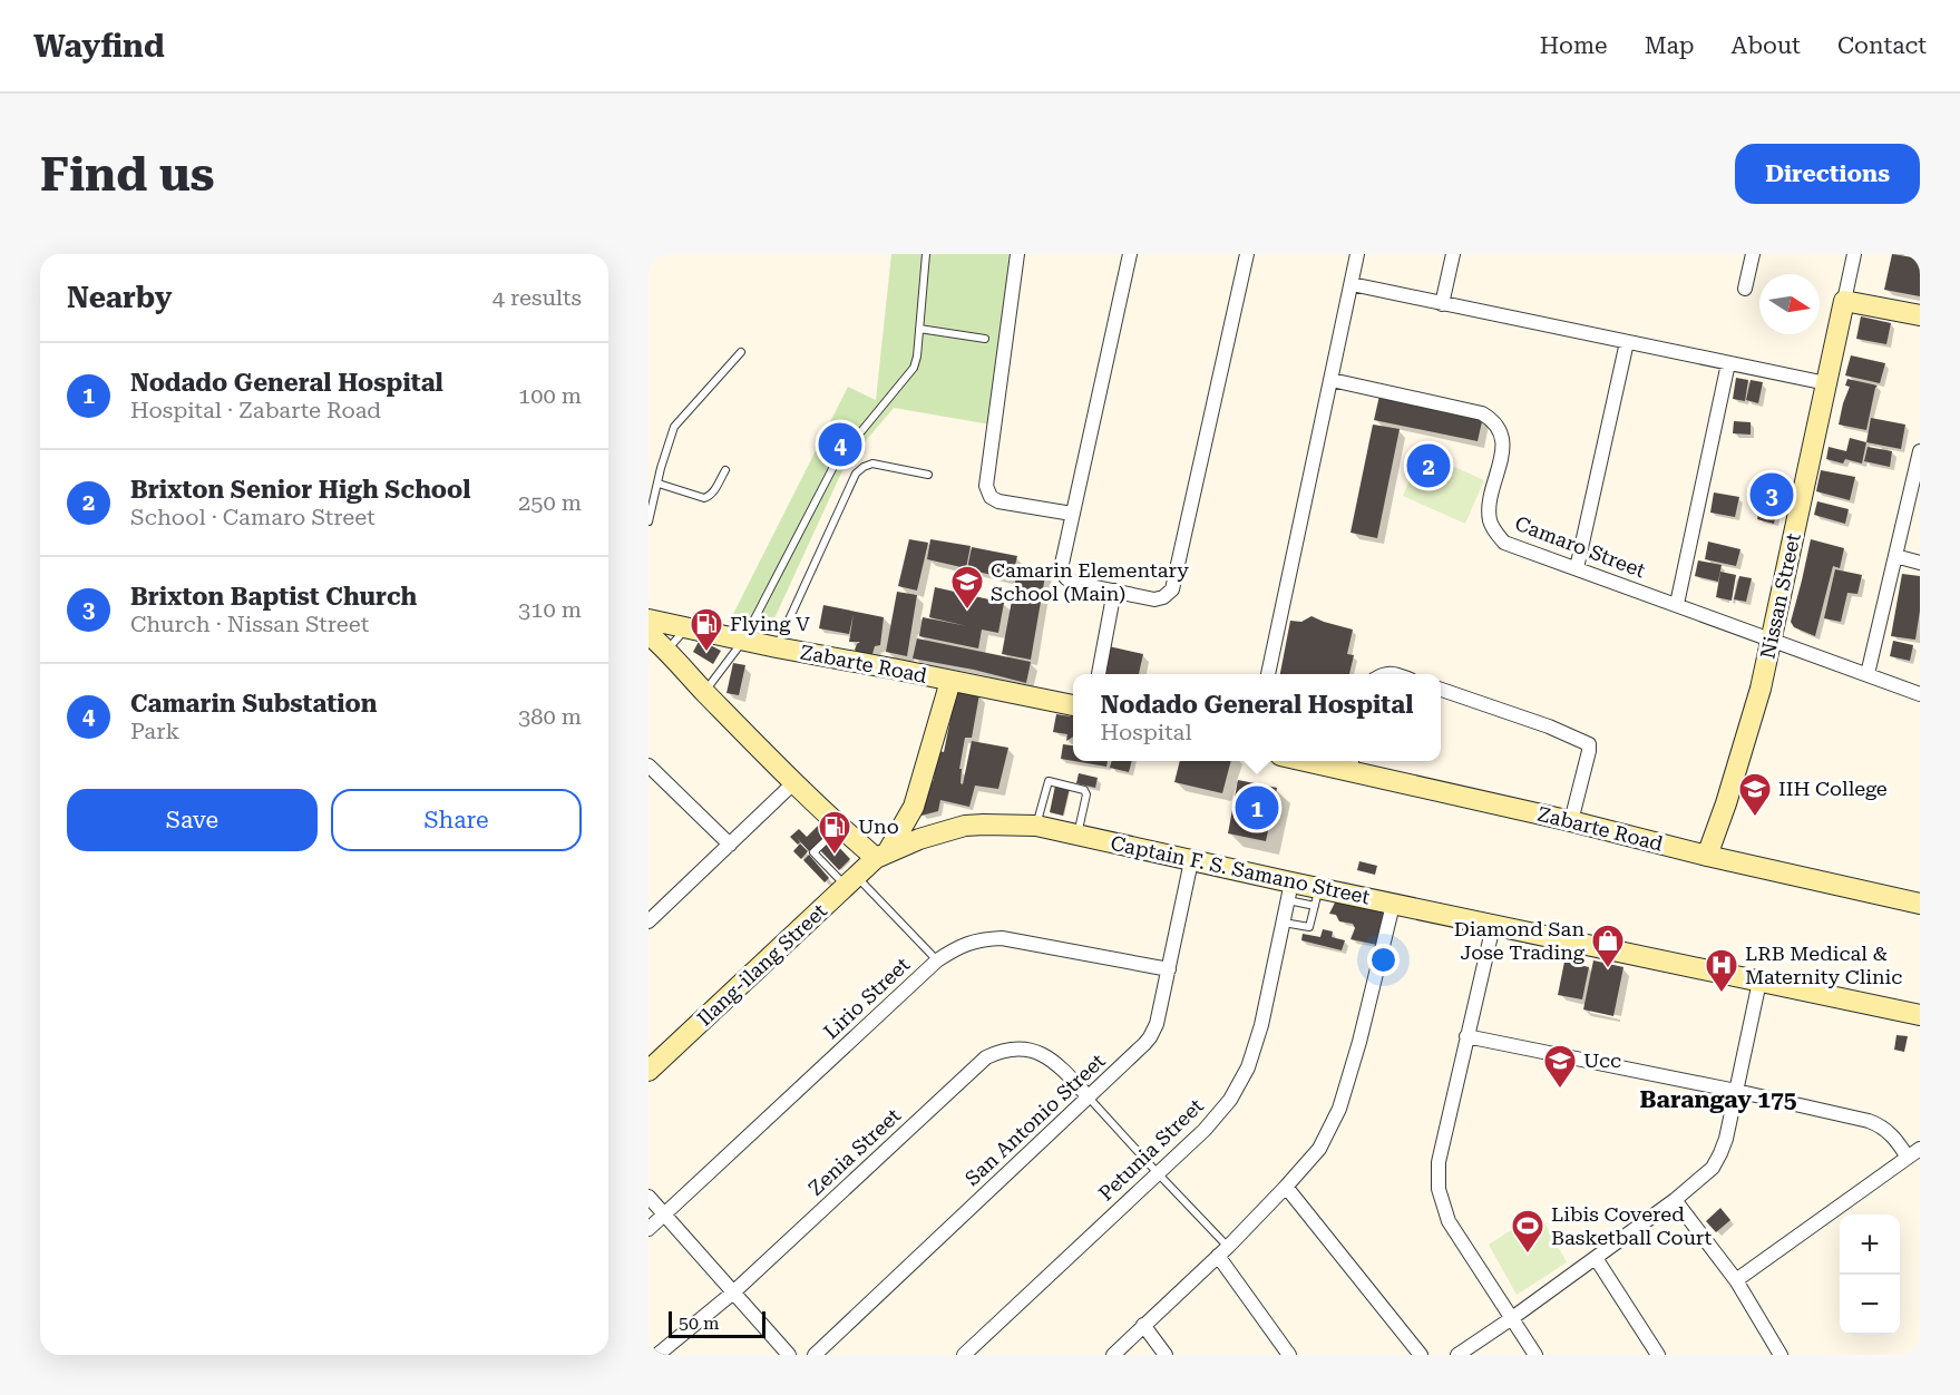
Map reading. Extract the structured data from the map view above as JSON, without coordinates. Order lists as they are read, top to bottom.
{
  "streets": {
    "main road": [
      "Nissan Street",
      "Zabarte Road",
      "Captain F. S. Samano Street",
      "Ilang-ilang Street"
    ],
    "street": [
      "Camaro Street",
      "Lirio Street",
      "San Antonio Street",
      "Petunia Street",
      "Zenia Street"
    ]
  },
  "crossings": [
    ["Camaro Street", "Nissan Street"],
    ["Nissan Street", "Zabarte Road"],
    ["Captain F. S. Samano Street", "Ilang-ilang Street"],
    ["Captain F. S. Samano Street", "San Antonio Street"],
    ["Captain F. S. Samano Street", "Petunia Street"],
    ["Lirio Street", "San Antonio Street"],
    ["San Antonio Street", "Zenia Street"]
  ],
  "districts": ["Barangay 175"],
  "places": {
    "school or university": ["Camarin Elementary School (Main)", "IIH College", "Ucc"],
    "fuel station": ["Flying V", "Uno"],
    "shop": ["Diamond San Jose Trading"],
    "hospital": ["LRB Medical & Maternity Clinic"],
    "sports": ["Libis Covered Basketball Court"]
  },
  "scale_bar": "50 m",
  "north": "right",
  "page": {
    "header": "Wayfind",
    "nav": [
      "Home",
      "Map",
      "About",
      "Contact"
    ],
    "buttons": [
      "Directions",
      ["Save", "Share"]
    ],
    "title": "Find us",
    "heading": ["Nearby", "4 results"],
    "list": [
      {
        "mark": "1",
        "name": "Nodado General Hospital",
        "note": "Hospital · Zabarte Road",
        "value": "100 m"
      },
      {
        "mark": "2",
        "name": "Brixton Senior High School",
        "note": "School · Camaro Street",
        "value": "250 m"
      },
      {
        "mark": "3",
        "name": "Brixton Baptist Church",
        "note": "Church · Nissan Street",
        "value": "310 m"
      },
      {
        "mark": "4",
        "name": "Camarin Substation",
        "note": "Park",
        "value": "380 m"
      }
    ],
    "pins": [
      "4",
      "2",
      "3",
      "1"
    ],
    "popup": ["Nodado General Hospital", "Hospital"],
    "map_buttons": ["+", "−"],
    "scale": "50 m"
  }
}
